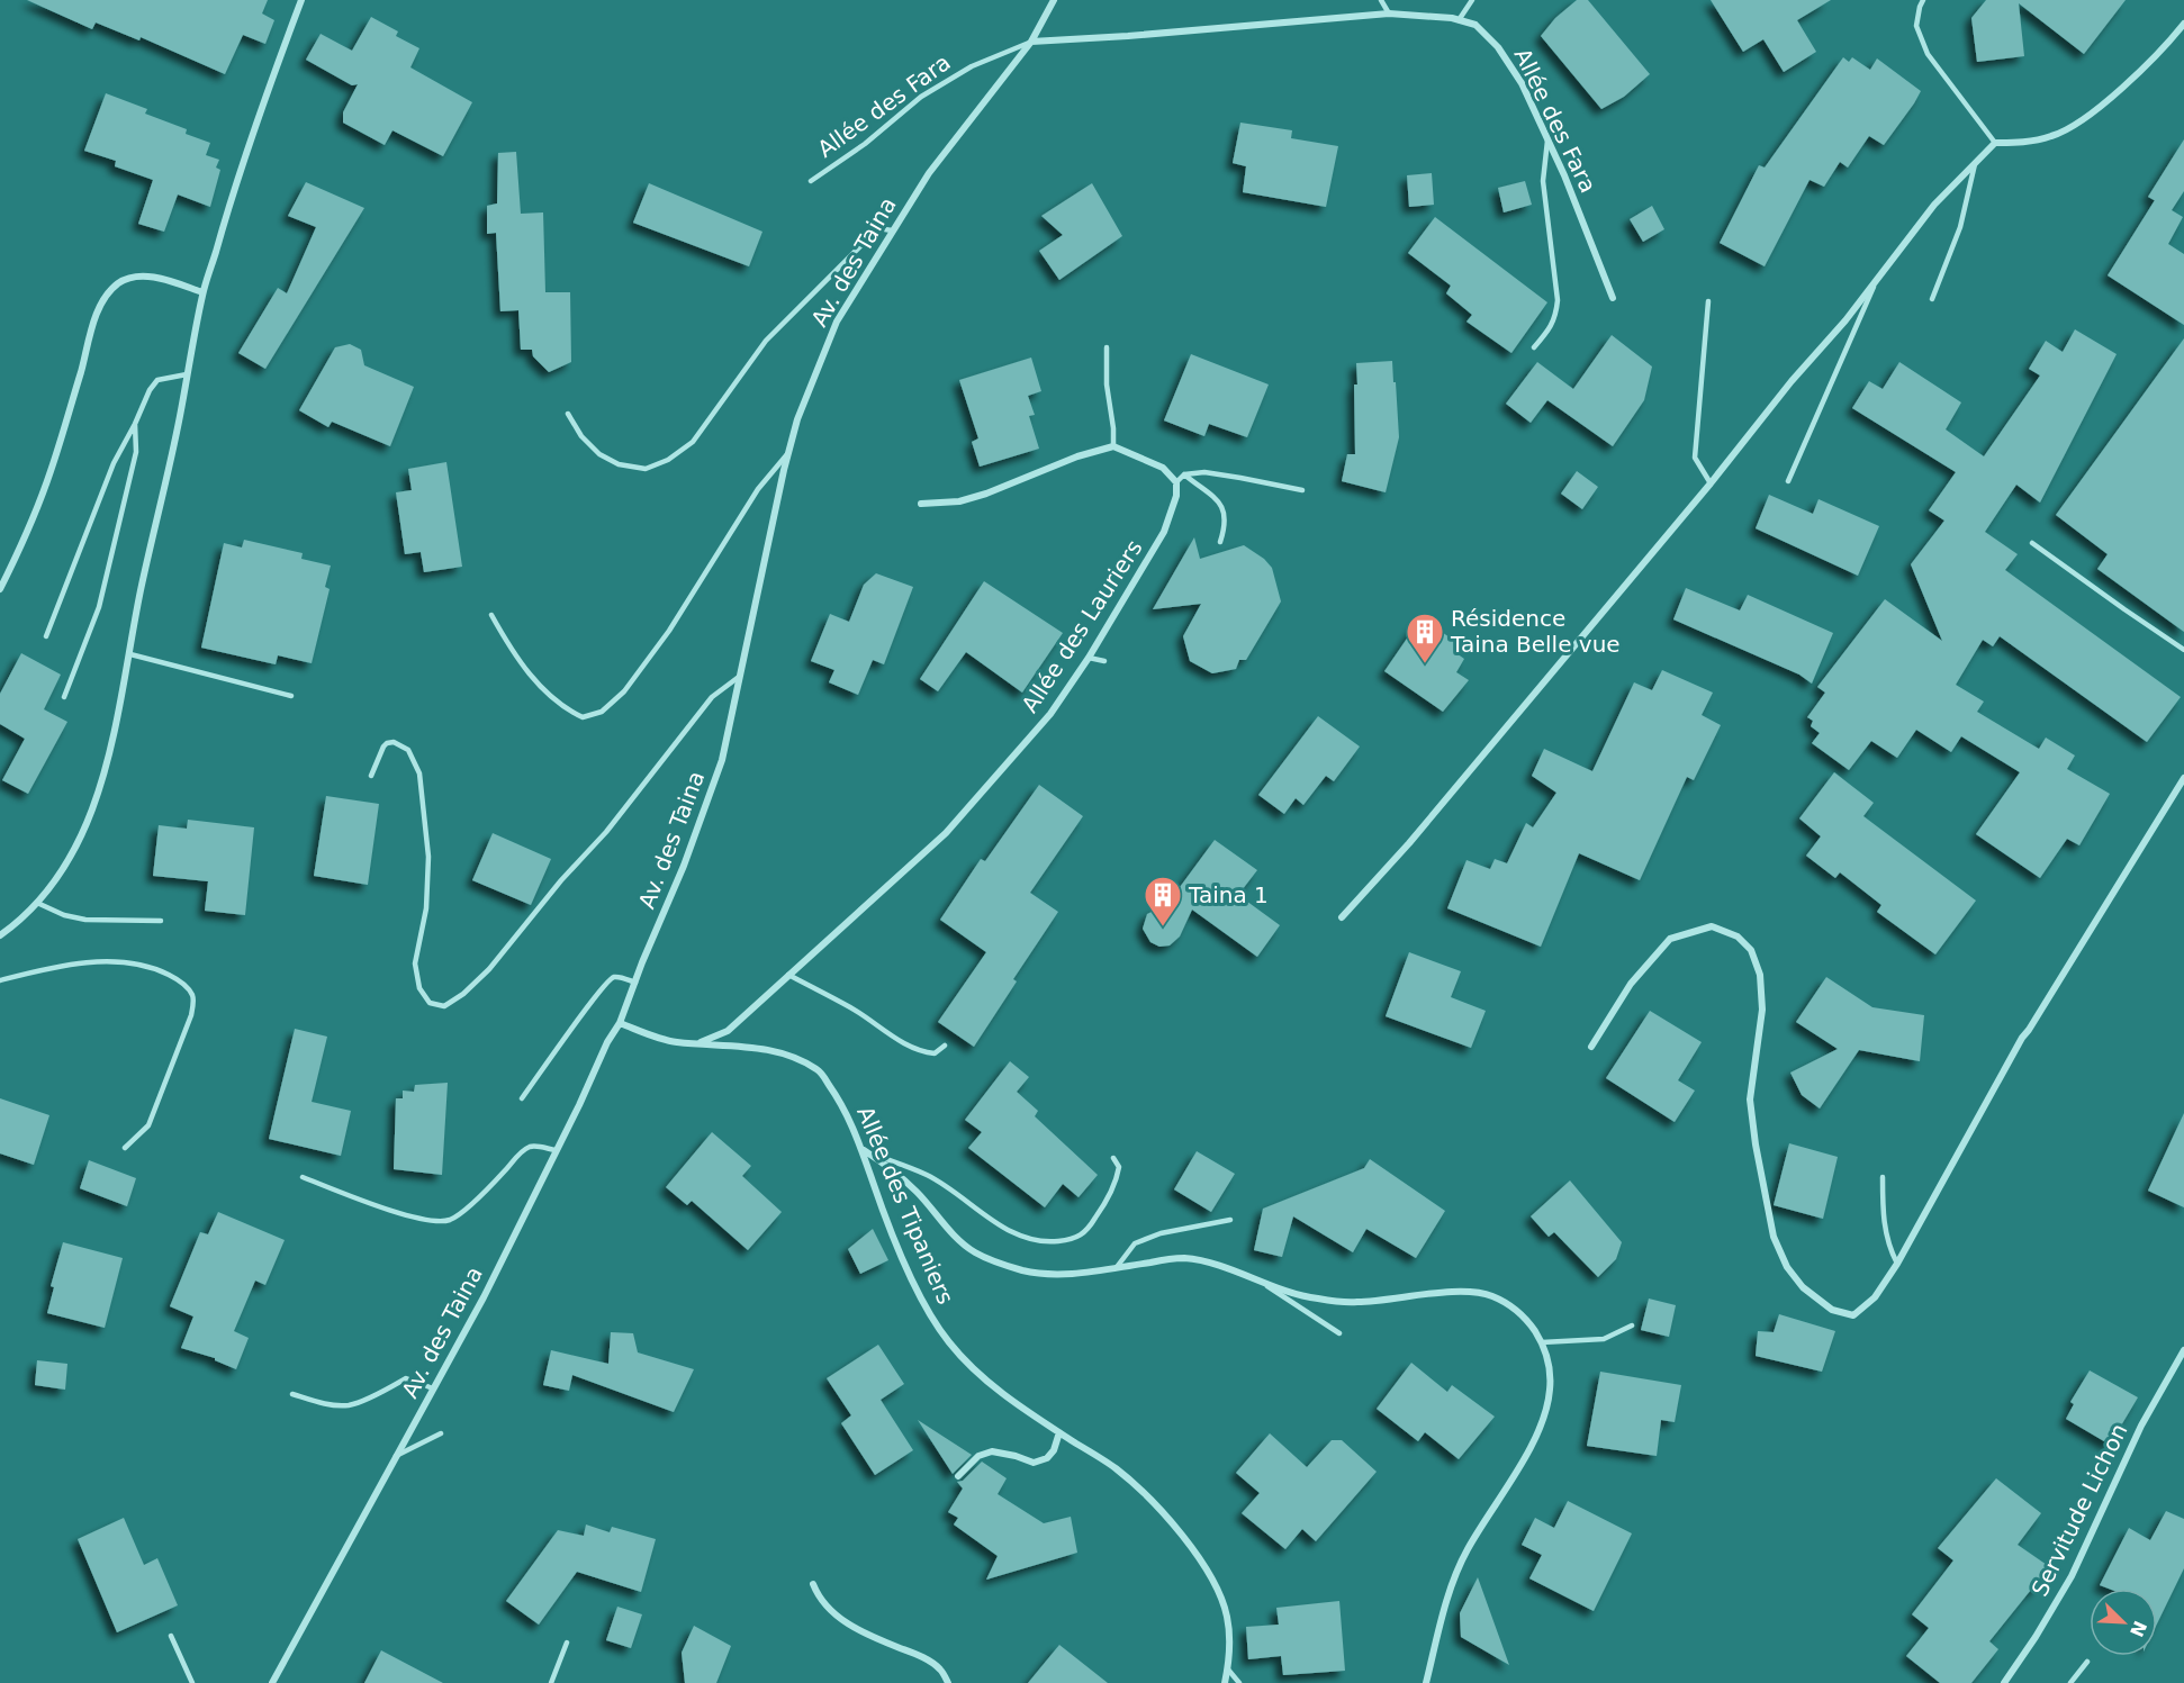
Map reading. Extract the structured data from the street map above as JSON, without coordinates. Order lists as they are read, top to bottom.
{
  "streets": {
    "street": [
      "Allée des Fara",
      "Av. des Taina",
      "Allée des Lauriers",
      "Allée des Tipaniers",
      "Servitude Lichon"
    ]
  },
  "crossings": [
    ["Allée des Fara", "Av. des Taina"],
    ["Av. des Taina", "Allée des Tipaniers"],
    ["Allée des Lauriers", "Allée des Tipaniers"]
  ],
  "places": {
    "building": ["Résidence Taina Belle vue", "Taina 1"]
  },
  "north": "bottom right"
}
